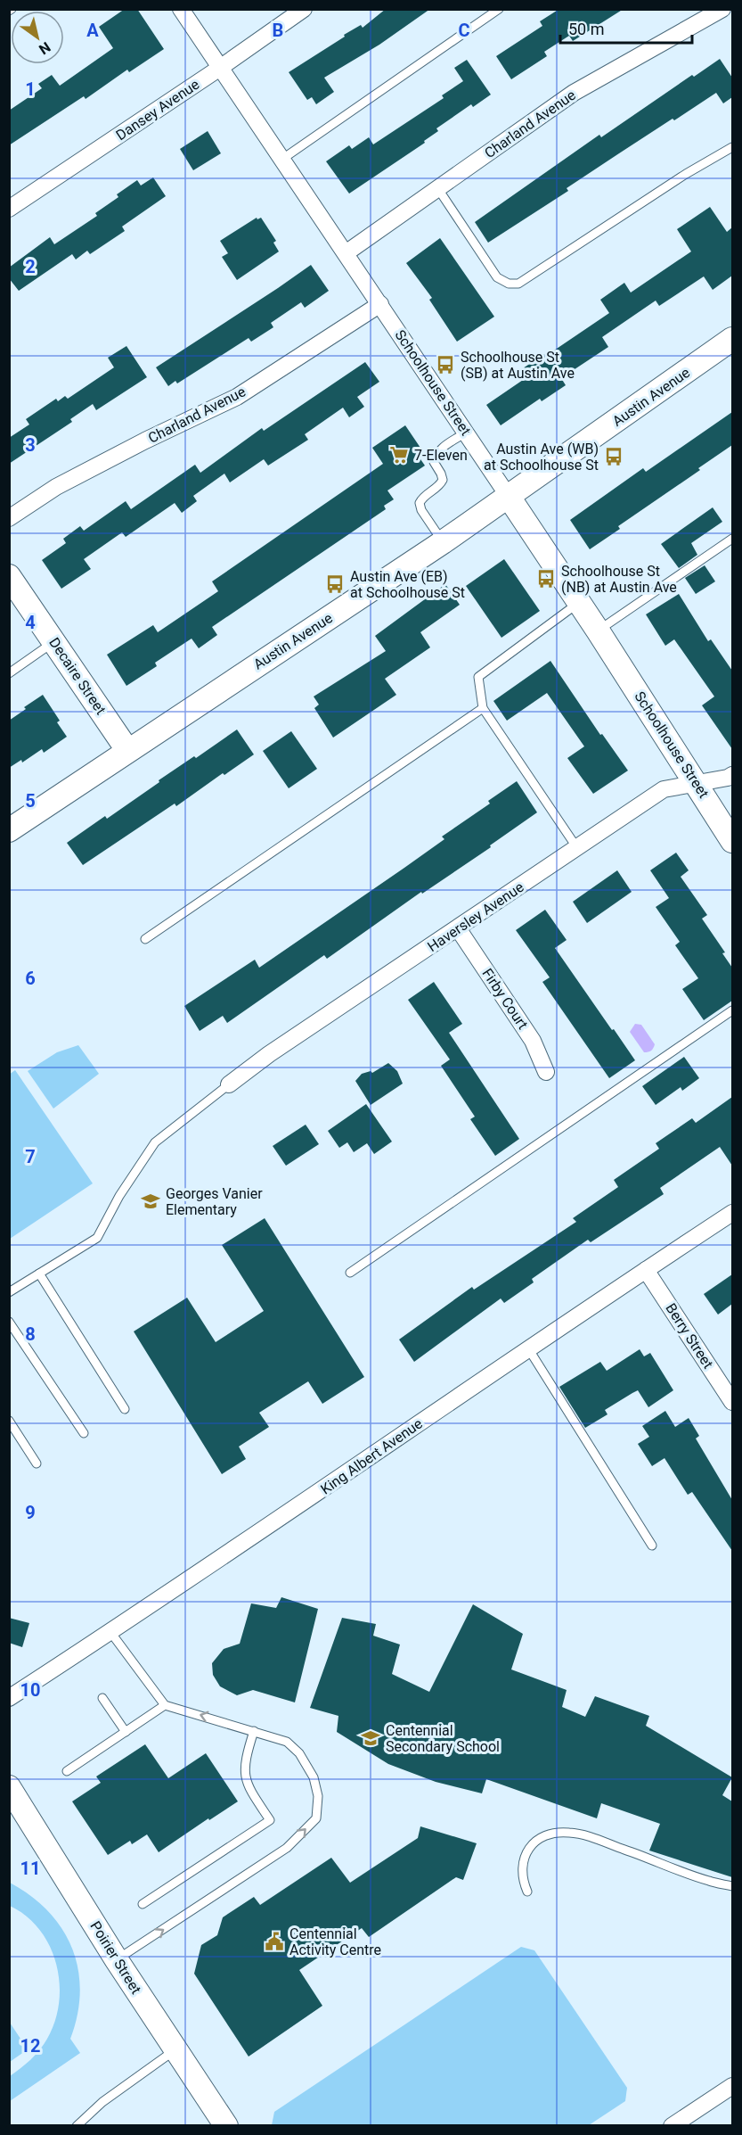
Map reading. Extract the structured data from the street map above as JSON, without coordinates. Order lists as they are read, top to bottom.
{
  "streets": {
    "street": [
      "Dansey Avenue",
      "Charland Avenue",
      "Schoolhouse Street",
      "Austin Avenue",
      "Decaire Street",
      "Haversley Avenue",
      "Firby Court",
      "Berry Street",
      "King Albert Avenue",
      "Poirier Street"
    ]
  },
  "crossings": [
    ["Dansey Avenue", "Schoolhouse Street"],
    ["Charland Avenue", "Schoolhouse Street"],
    ["Schoolhouse Street", "Austin Avenue"],
    ["Schoolhouse Street", "Haversley Avenue"],
    ["Austin Avenue", "Decaire Street"],
    ["Haversley Avenue", "Firby Court"],
    ["Berry Street", "King Albert Avenue"]
  ],
  "places": {
    "bus stop": [
      "Schoolhouse St (SB) at Austin Ave",
      "Austin Ave (WB) at Schoolhouse St",
      "Schoolhouse St (NB) at Austin Ave",
      "Austin Ave (EB) at Schoolhouse St"
    ],
    "supermarket": ["7-Eleven"],
    "school or university": ["Georges Vanier Elementary", "Centennial Secondary School"],
    "public building": ["Centennial Activity Centre"]
  },
  "scale_bar": "50 m",
  "north": "bottom right",
  "grid": {
    "columns": ["A", "B", "C"],
    "rows": [
      "1",
      "2",
      "3",
      "4",
      "5",
      "6",
      "7",
      "8",
      "9",
      "10",
      "11",
      "12"
    ]
  }
}
